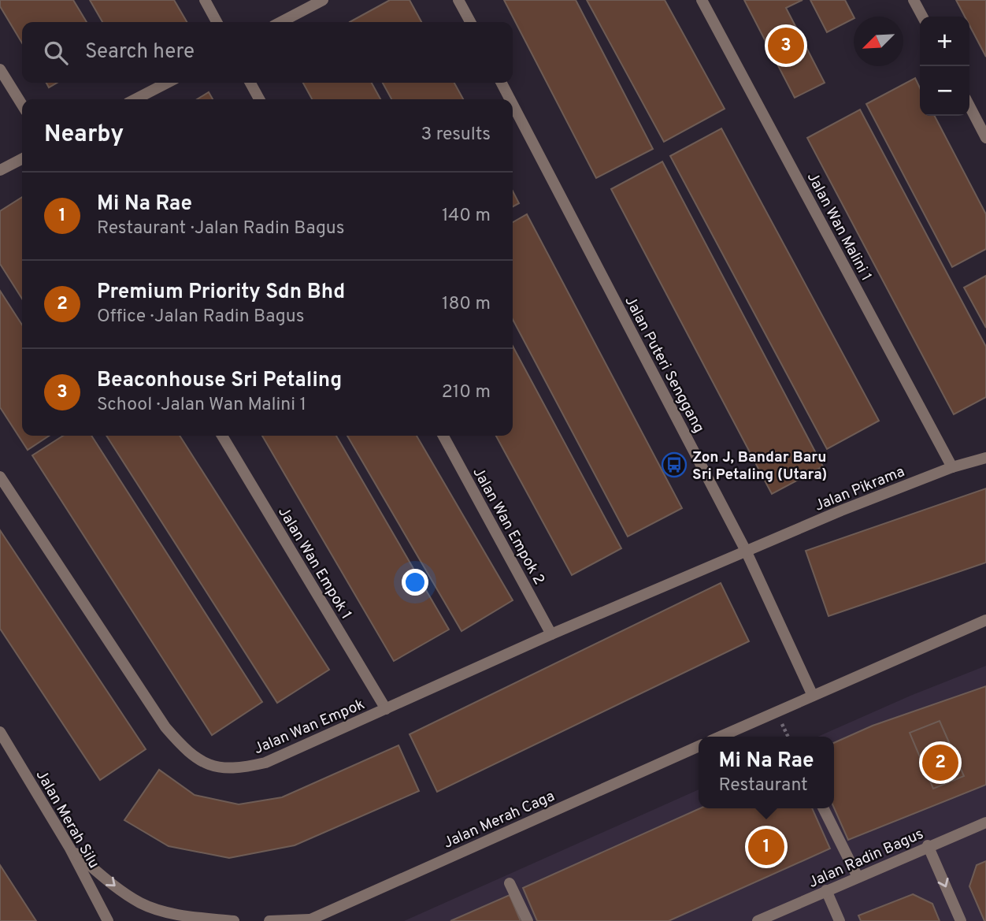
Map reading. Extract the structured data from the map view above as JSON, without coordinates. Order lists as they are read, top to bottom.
{
  "streets": {
    "street": [
      "Jalan Wan Malini 1",
      "Jalan Puteri Senggang",
      "Jalan Pikrama",
      "Jalan Wan Empok 2",
      "Jalan Wan Empok 1",
      "Jalan Wan Empok",
      "Jalan Merah Silu",
      "Jalan Merah Caga",
      "Jalan Radin Bagus"
    ]
  },
  "crossings": [
    ["Jalan Wan Malini 1", "Jalan Pikrama"],
    ["Jalan Puteri Senggang", "Jalan Pikrama"],
    ["Jalan Puteri Senggang", "Jalan Wan Empok"],
    ["Jalan Pikrama", "Jalan Wan Empok"],
    ["Jalan Wan Empok 2", "Jalan Wan Empok"],
    ["Jalan Wan Empok 1", "Jalan Wan Empok"]
  ],
  "places": {
    "bus stop": ["Zon J, Bandar Baru Sri Petaling (Utara)"]
  },
  "north": "bottom left",
  "page": {
    "map_buttons": ["+", "−"],
    "search": "Search here",
    "pins": ["3", "2", "1"],
    "heading": ["Nearby", "3 results"],
    "list": [
      {
        "mark": "1",
        "name": "Mi Na Rae",
        "note": "Restaurant · Jalan Radin Bagus",
        "value": "140 m"
      },
      {
        "mark": "2",
        "name": "Premium Priority Sdn Bhd",
        "note": "Office · Jalan Radin Bagus",
        "value": "180 m"
      },
      {
        "mark": "3",
        "name": "Beaconhouse Sri Petaling",
        "note": "School · Jalan Wan Malini 1",
        "value": "210 m"
      }
    ],
    "popup": ["Mi Na Rae", "Restaurant"]
  }
}
